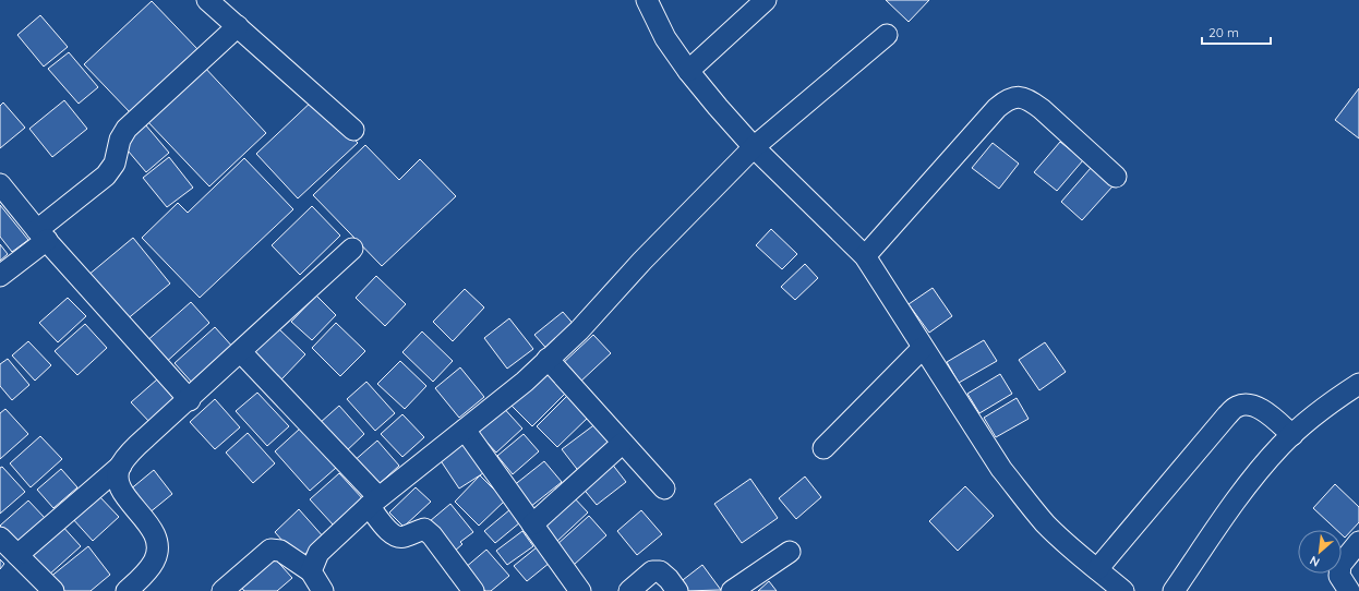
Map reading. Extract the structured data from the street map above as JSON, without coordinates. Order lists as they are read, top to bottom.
{
  "scale_bar": "20 m",
  "north": "bottom left"
}
